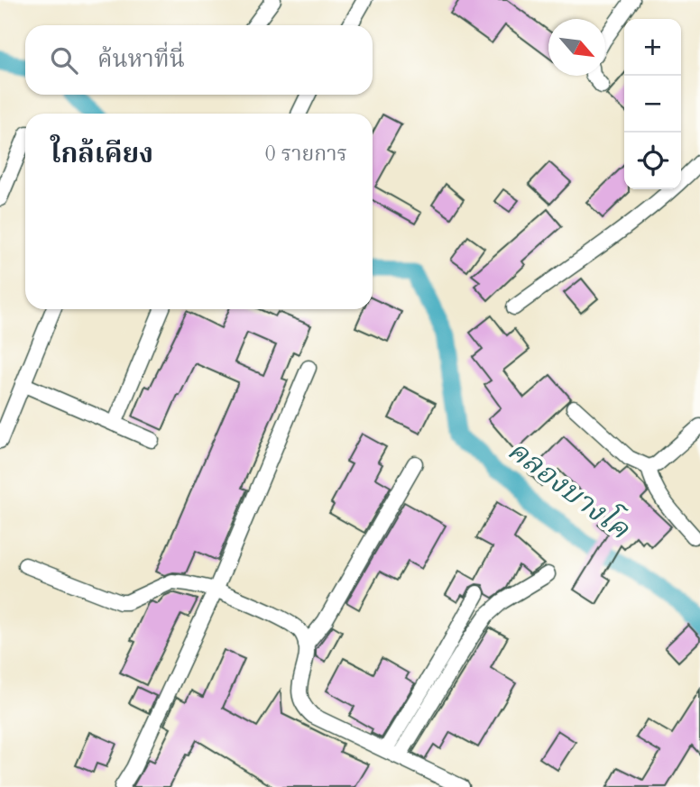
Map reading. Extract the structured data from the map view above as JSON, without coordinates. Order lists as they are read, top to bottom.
{
  "water": ["คลองบางโค"],
  "north": "bottom right",
  "page": {
    "map_buttons": ["+", "−"],
    "search": "ค้นหาที่นี่",
    "heading": ["ใกล้เคียง", "0 รายการ"]
  }
}
